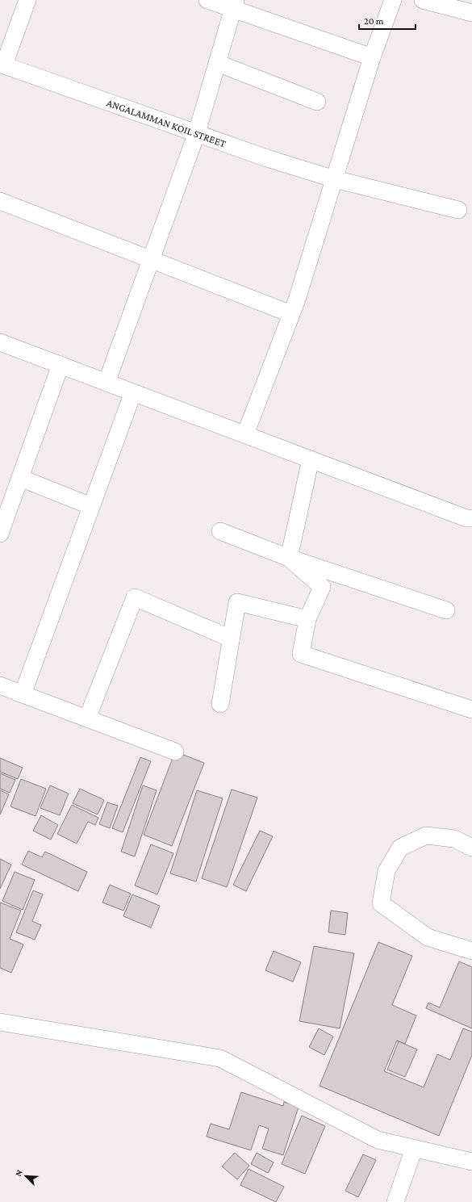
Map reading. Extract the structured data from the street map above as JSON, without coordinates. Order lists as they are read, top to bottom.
{
  "streets": {
    "street": ["ANGALAMMAN KOIL STREET"]
  },
  "scale_bar": "20 m",
  "north": "top left"
}
